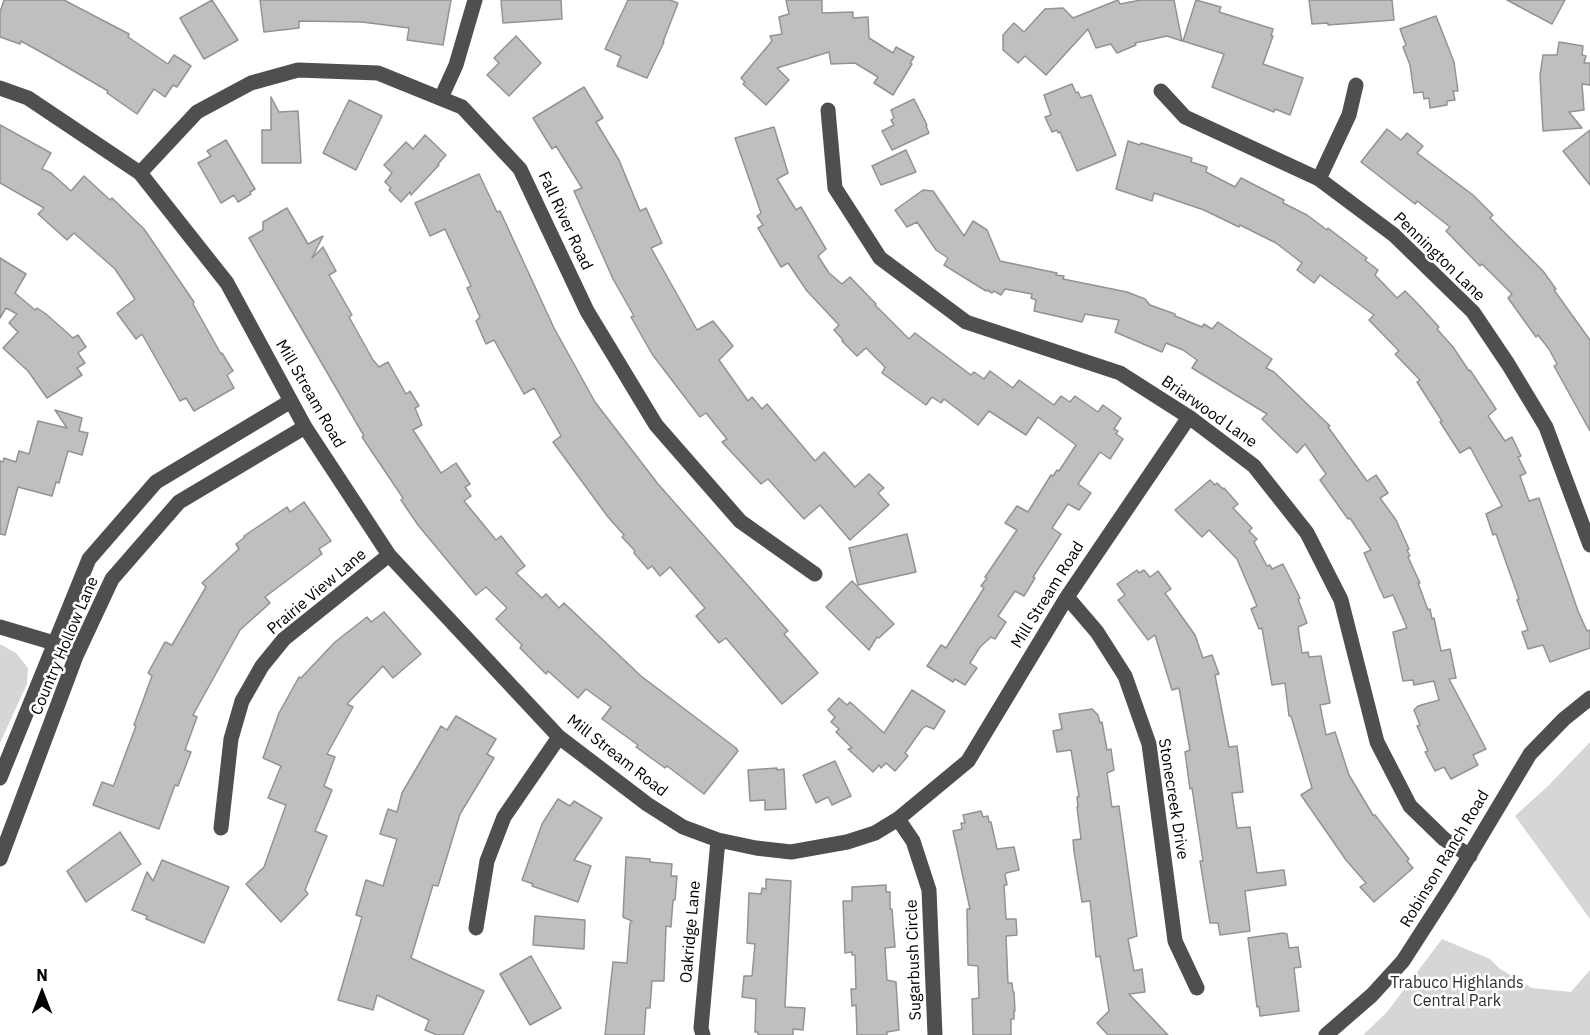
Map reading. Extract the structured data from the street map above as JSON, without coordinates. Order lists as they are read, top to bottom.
{
  "streets": {
    "street": [
      "Fall River Road",
      "Pennington Lane",
      "Mill Stream Road",
      "Briarwood Lane",
      "Prairie View Lane",
      "Country Hollow Lane",
      "Stonecreek Drive",
      "Robinson Ranch Road",
      "Oakridge Lane",
      "Sugarbush Circle"
    ]
  },
  "crossings": [
    ["Fall River Road", "Mill Stream Road"],
    ["Mill Stream Road", "Briarwood Lane"],
    ["Mill Stream Road", "Prairie View Lane"],
    ["Mill Stream Road", "Country Hollow Lane"],
    ["Mill Stream Road", "Stonecreek Drive"],
    ["Mill Stream Road", "Oakridge Lane"],
    ["Mill Stream Road", "Sugarbush Circle"],
    ["Briarwood Lane", "Robinson Ranch Road"]
  ],
  "parks": ["Trabuco Highlands Central Park"],
  "north": "top"
}
